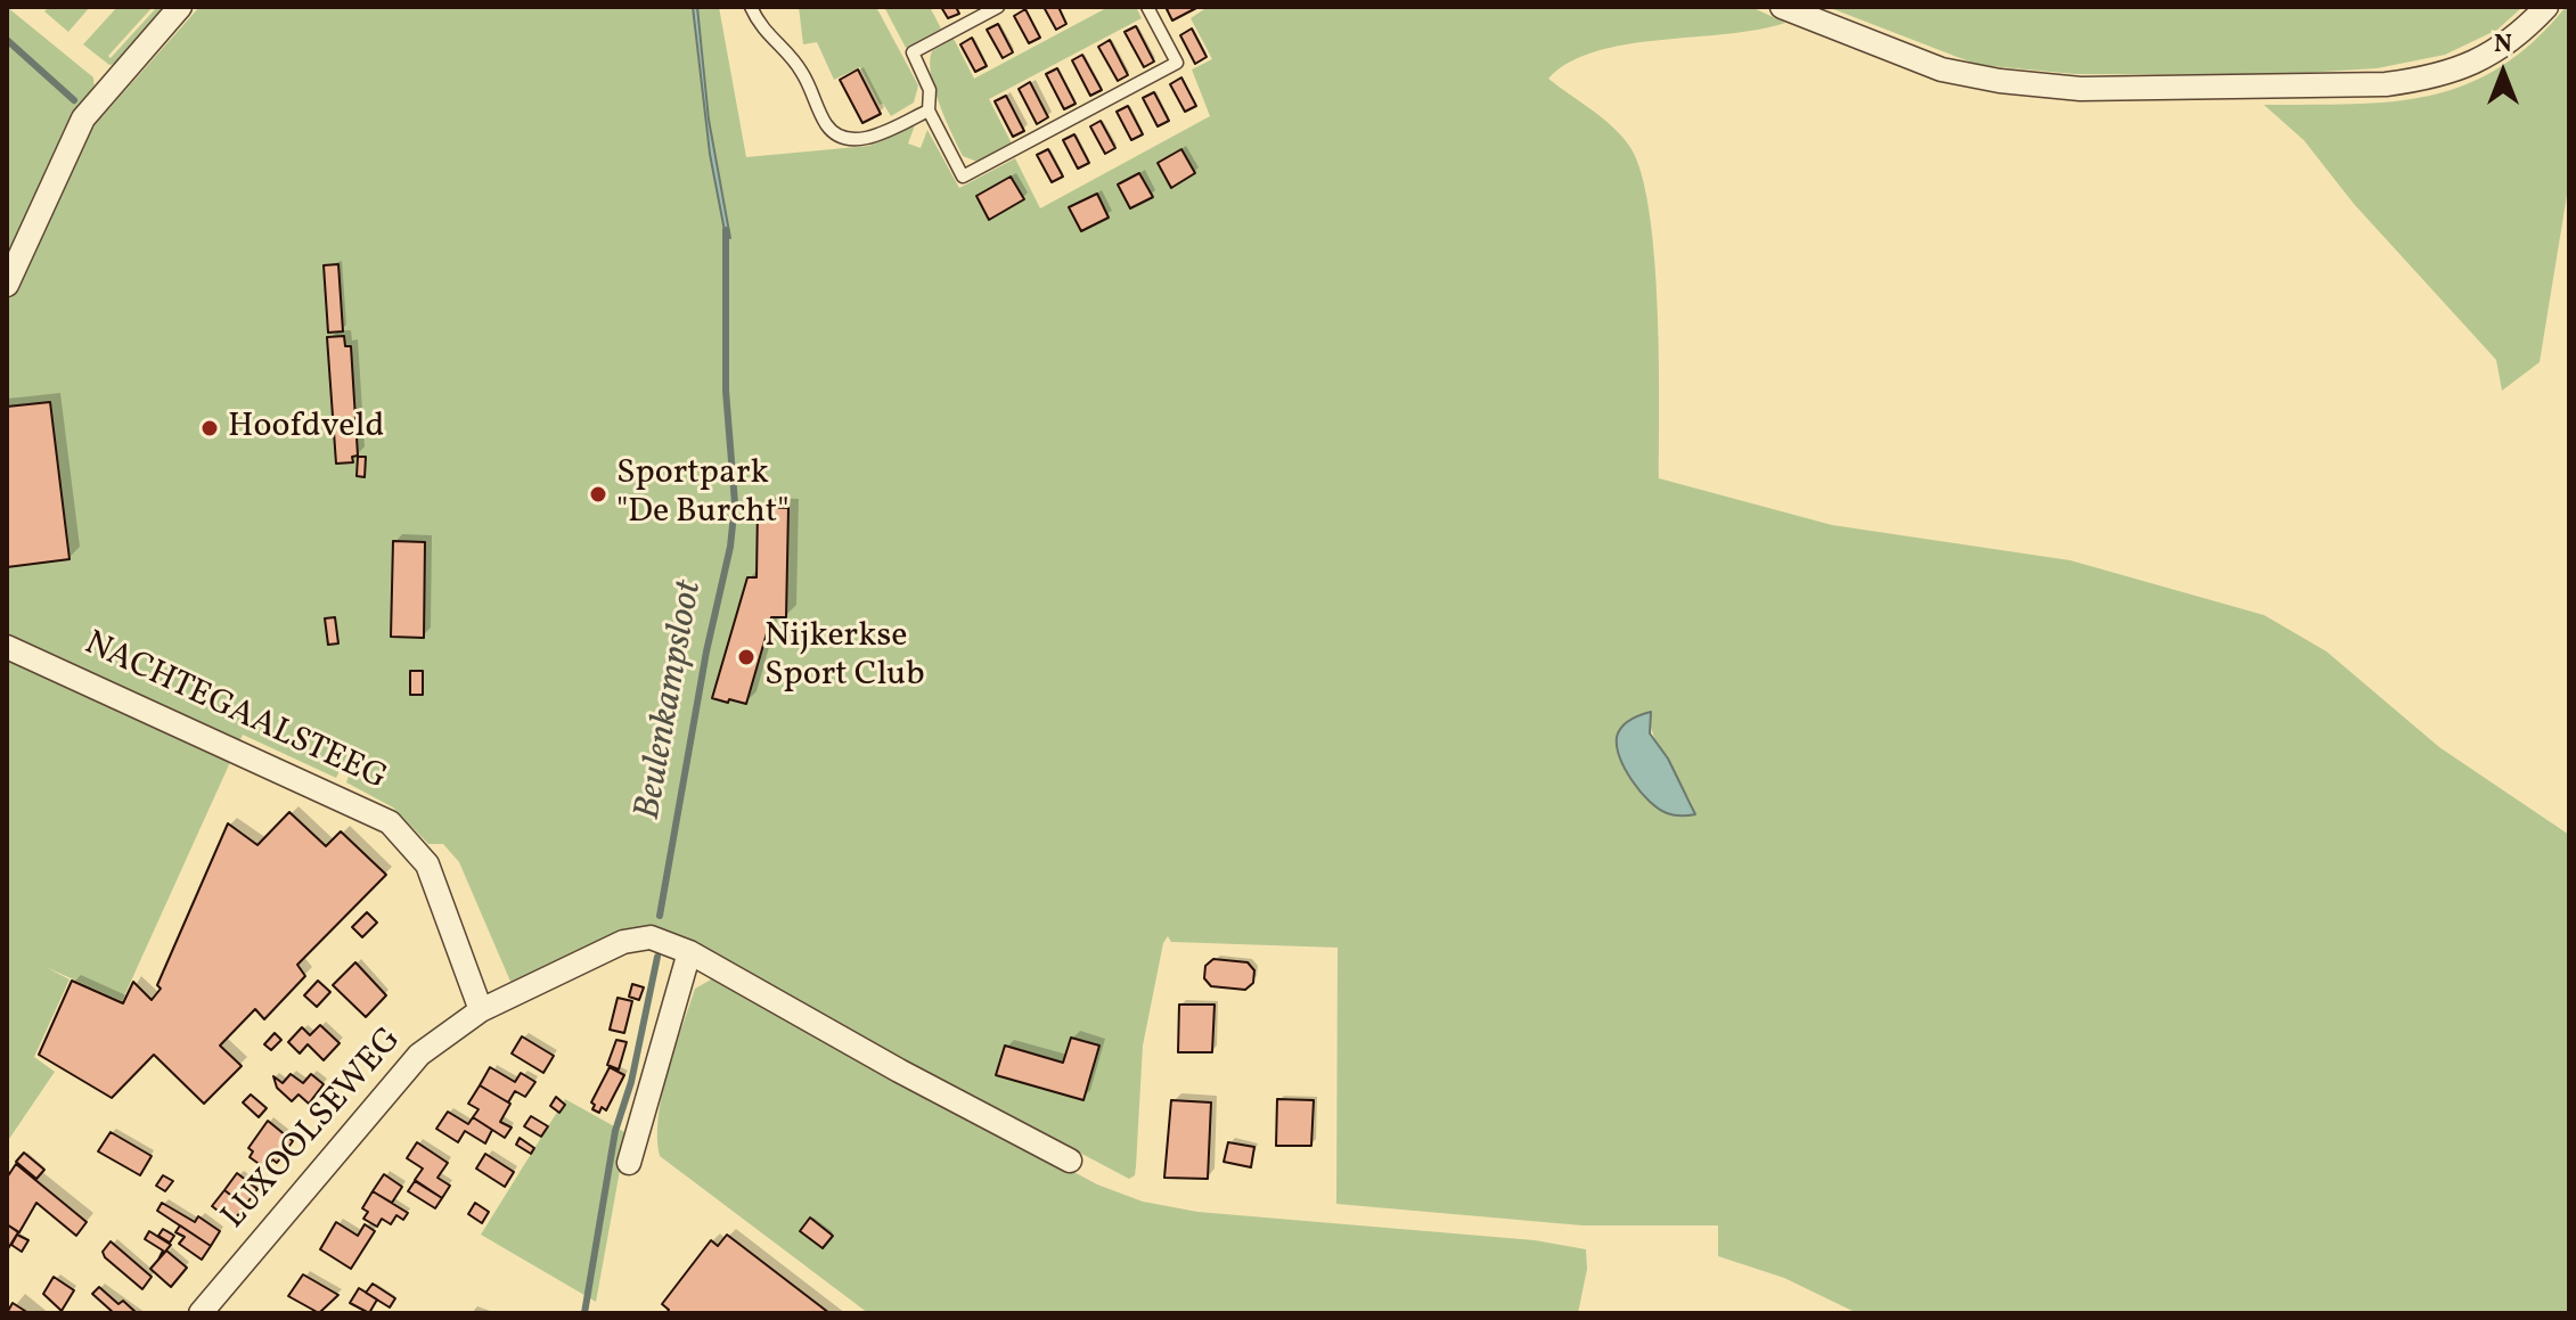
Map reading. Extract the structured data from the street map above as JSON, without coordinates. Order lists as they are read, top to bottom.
{
  "streets": {
    "street": ["NACHTEGAALSTEEG", "LUXOOLSEWEG"]
  },
  "crossings": [
    ["NACHTEGAALSTEEG", "LUXOOLSEWEG"]
  ],
  "water": ["Beulenkampsloot"],
  "places": ["Hoofdveld", "Sportpark \"De Burcht\"", "Nijkerkse Sport Club"],
  "north": "top"
}
